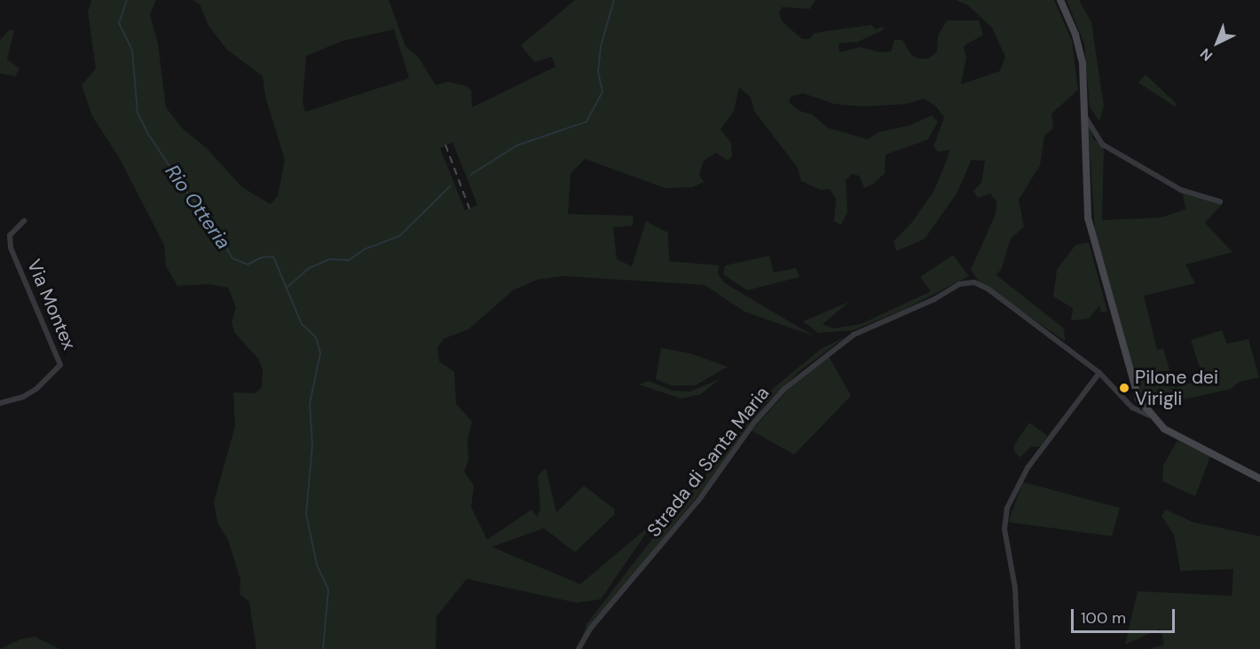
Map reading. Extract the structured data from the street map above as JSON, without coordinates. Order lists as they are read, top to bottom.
{
  "streets": {
    "street": ["Via Montex", "Strada di Santa Maria"]
  },
  "water": ["Rio Otteria"],
  "places": ["Pilone dei Virigli"],
  "scale_bar": "100 m",
  "north": "bottom left"
}
